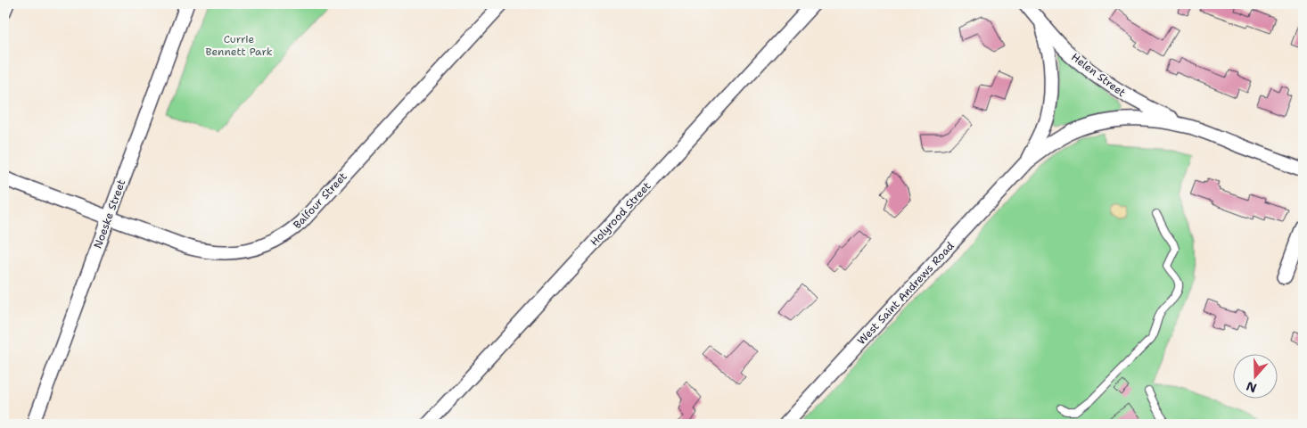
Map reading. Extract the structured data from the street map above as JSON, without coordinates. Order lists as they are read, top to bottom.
{
  "streets": {
    "street": [
      "Helen Street",
      "Balfour Street",
      "Noeske Street",
      "Holyrood Street",
      "West Saint Andrews Road"
    ]
  },
  "crossings": [
    ["Helen Street", "West Saint Andrews Road"],
    ["Balfour Street", "Noeske Street"]
  ],
  "parks": ["Currie Bennett Park"],
  "north": "bottom"
}
